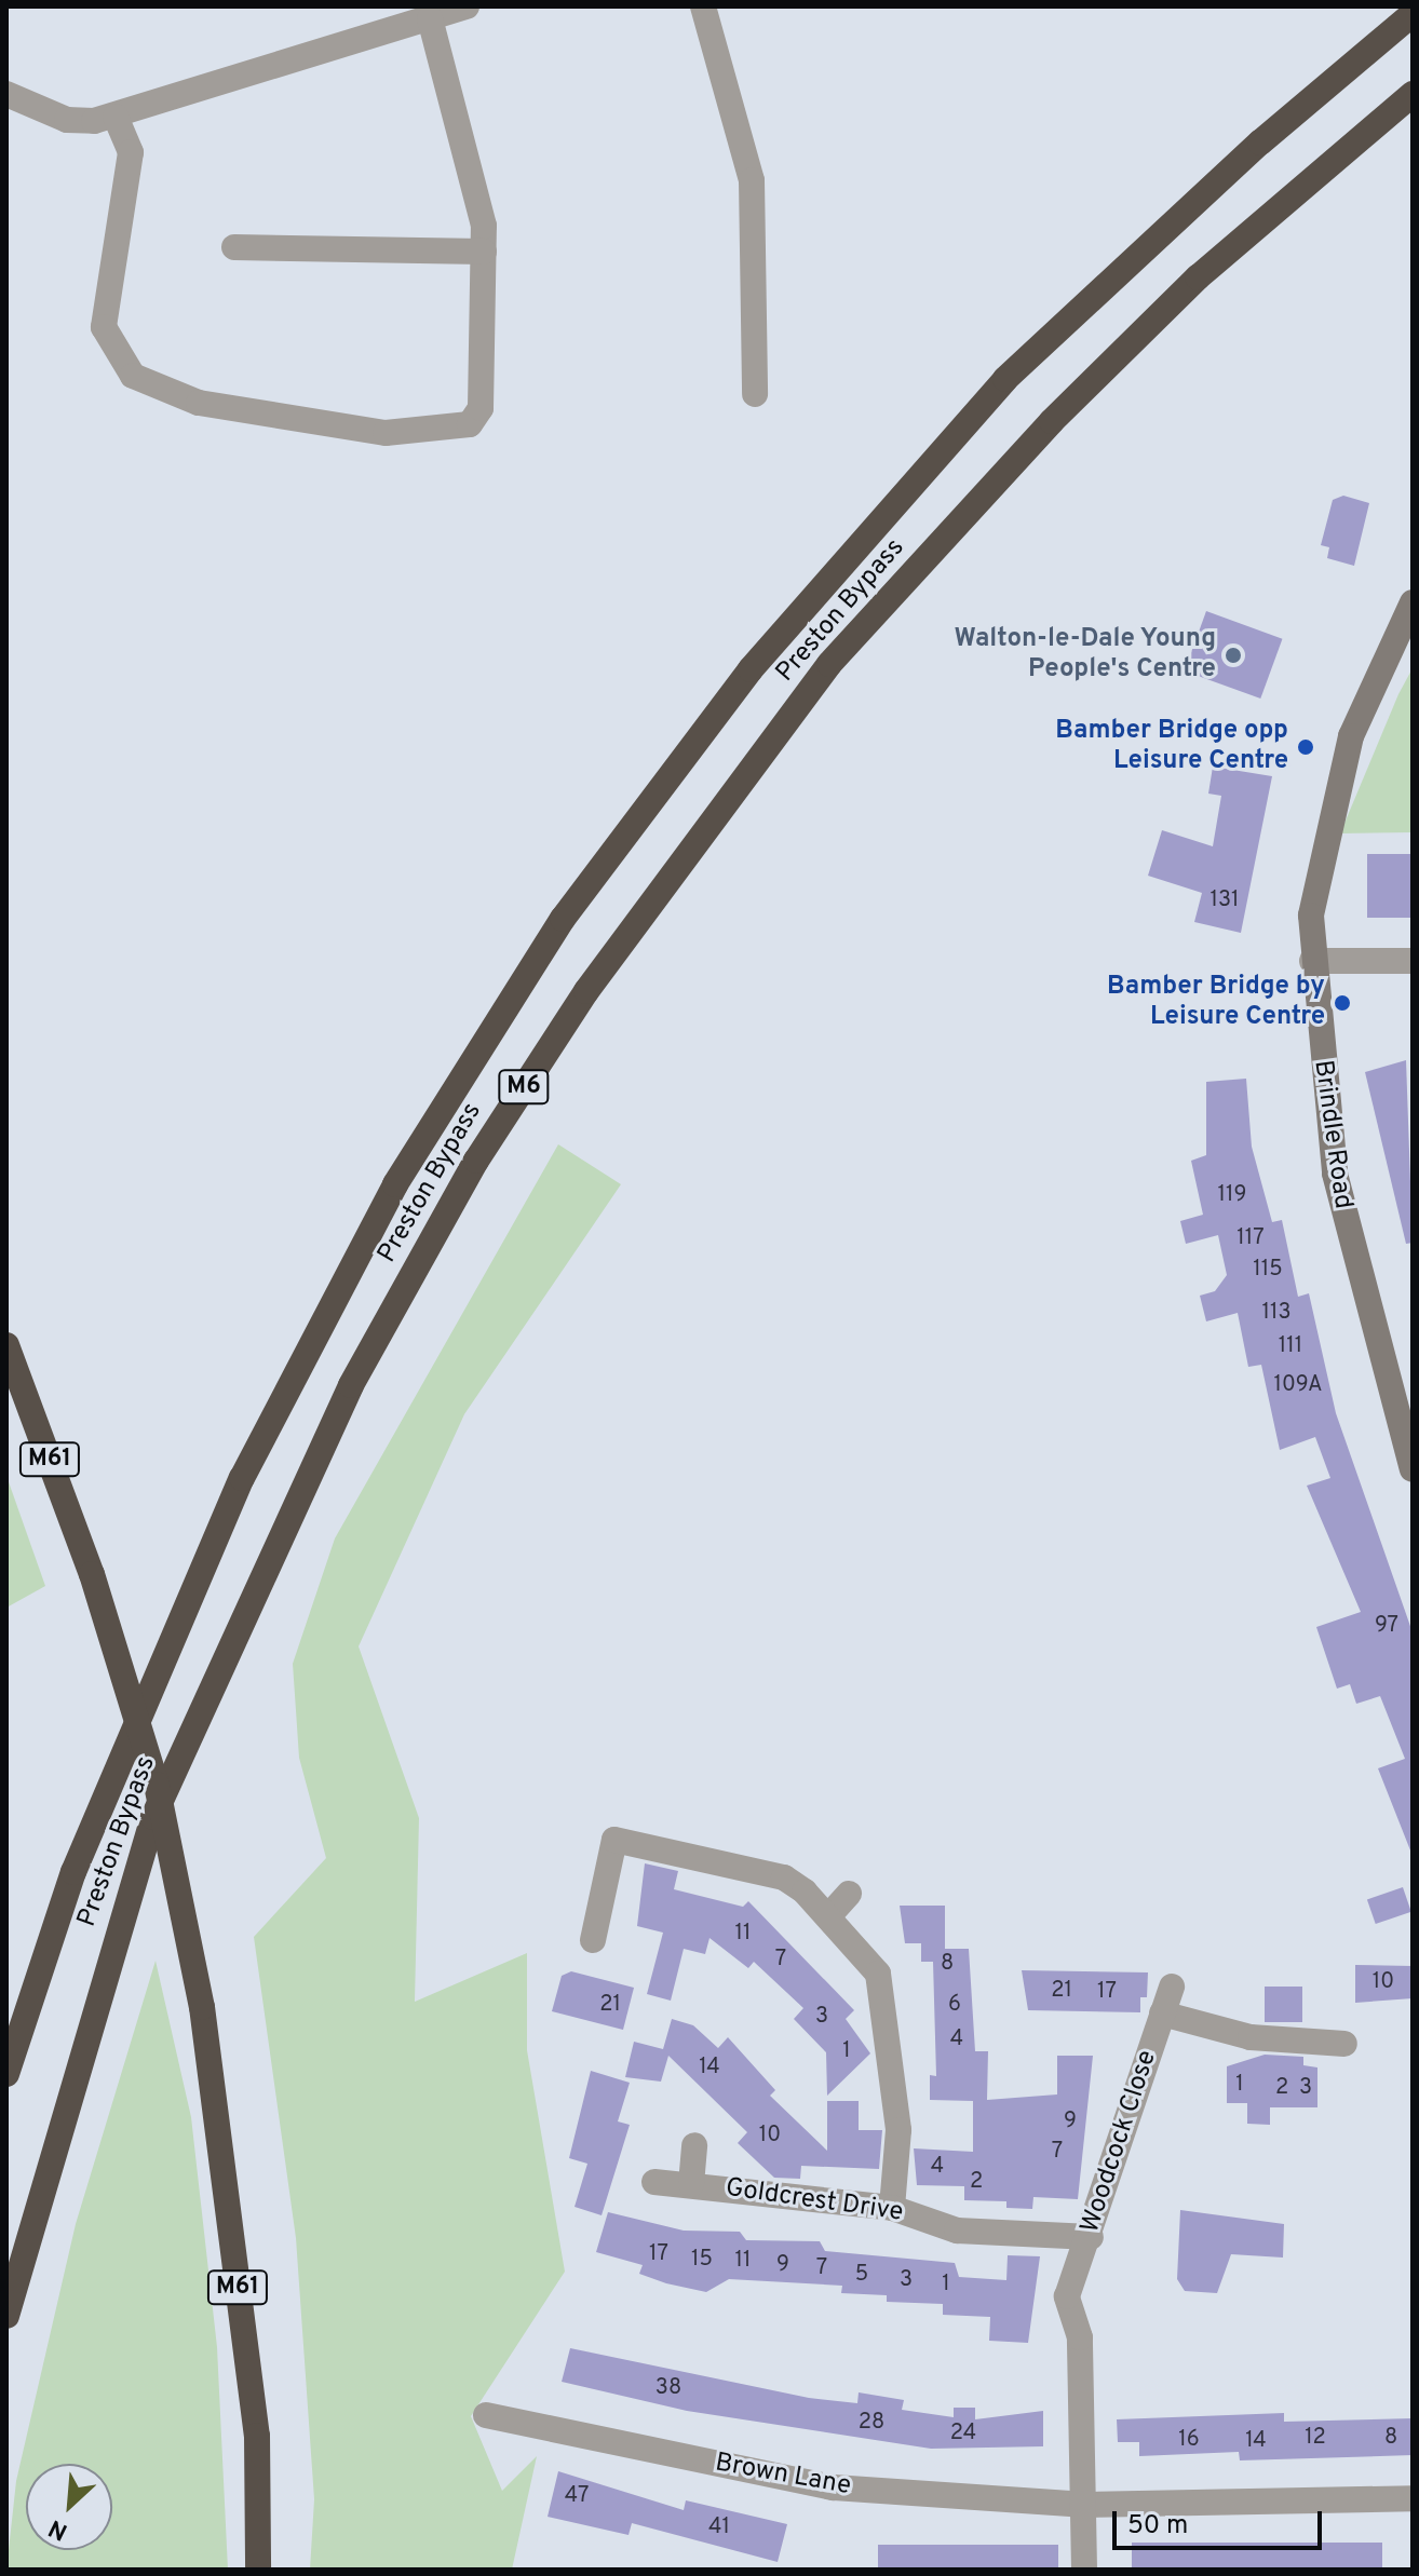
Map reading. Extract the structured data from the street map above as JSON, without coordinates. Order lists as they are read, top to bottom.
{
  "streets": {
    "highway": ["Preston Bypass", "M6", "M61"],
    "street": [
      "Brindle Road",
      "Woodcock Close",
      "Goldcrest Drive",
      "Brown Lane"
    ]
  },
  "crossings": [
    ["Woodcock Close", "Goldcrest Drive"],
    ["Woodcock Close", "Brown Lane"]
  ],
  "places": ["Walton-le-Dale Young People's Centre", "Bamber Bridge opp Leisure Centre", "Bamber Bridge by Leisure Centre"],
  "house_numbers": [
    "131",
    "119",
    "117",
    "115",
    "113",
    "111",
    "109A",
    "97",
    "11",
    "7",
    "8",
    "10",
    "21",
    "17",
    "21",
    "6",
    "3",
    "4",
    "1",
    "14",
    "1",
    "2",
    "3",
    "9",
    "10",
    "7",
    "4",
    "2",
    "17",
    "15",
    "11",
    "9",
    "7",
    "5",
    "3",
    "1",
    "38",
    "28",
    "24",
    "12",
    "8",
    "16",
    "14",
    "47",
    "41"
  ],
  "scale_bar": "50 m",
  "north": "bottom left"
}
